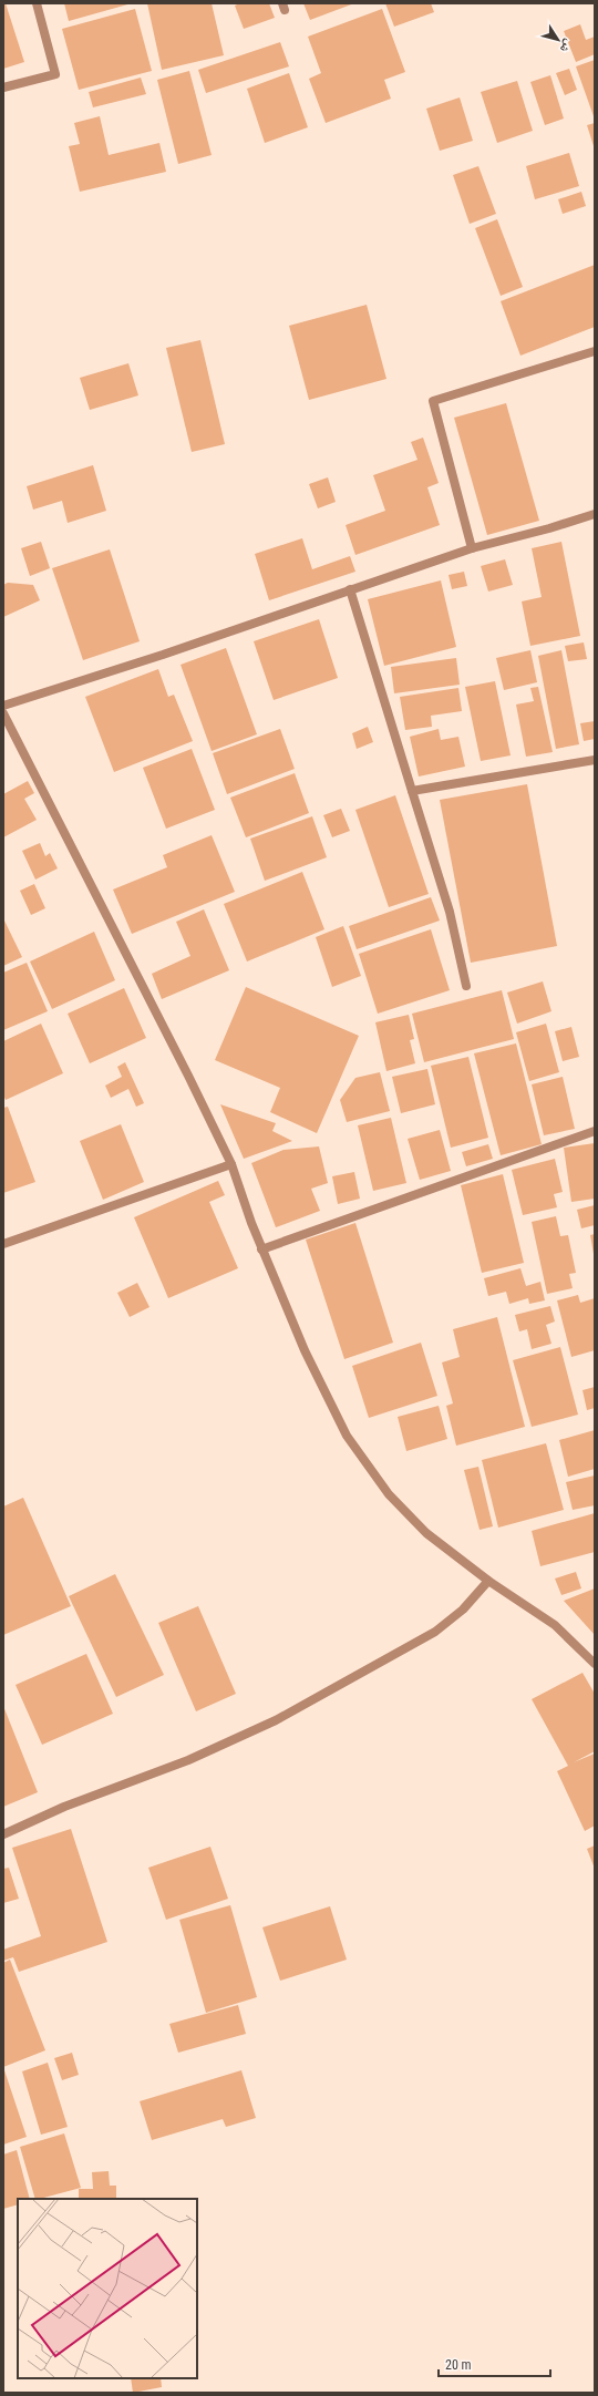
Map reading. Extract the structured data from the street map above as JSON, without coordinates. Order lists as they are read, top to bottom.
{
  "scale_bar": "20 m",
  "north": "bottom right"
}
